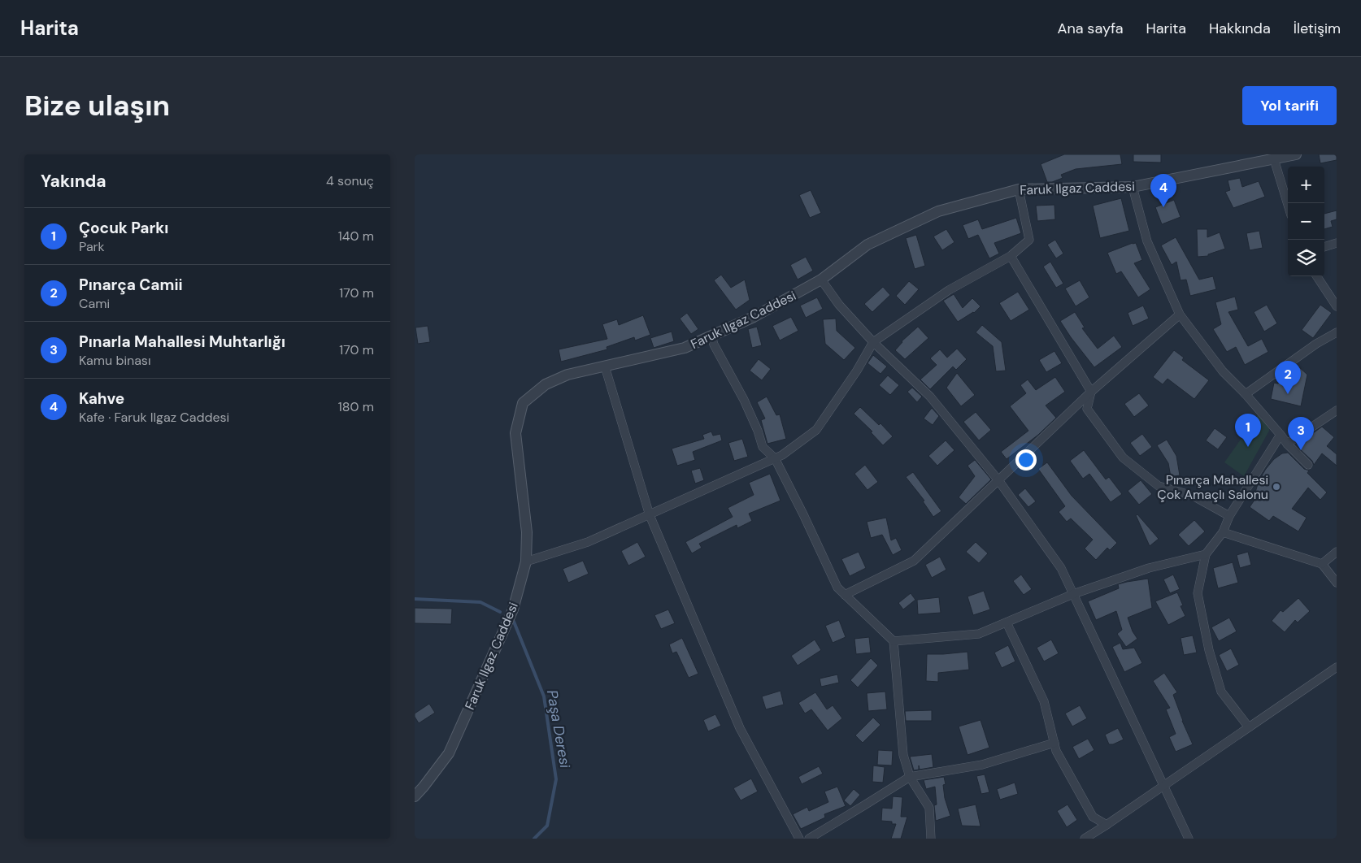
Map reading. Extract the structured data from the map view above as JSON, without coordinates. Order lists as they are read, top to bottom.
{
  "streets": {
    "street": ["Faruk Ilgaz Caddesi"]
  },
  "water": ["Paşa Deresi"],
  "places": ["Pınarça Mahallesi Çok Amaçlı Salonu"],
  "page": {
    "header": "Harita",
    "nav": [
      "Ana sayfa",
      "Harita",
      "Hakkında",
      "İletişim"
    ],
    "buttons": "Yol tarifi",
    "title": "Bize ulaşın",
    "heading": ["Yakında", "4 sonuç"],
    "map_buttons": ["+", "−"],
    "pins": [
      "4",
      "2",
      "1",
      "3"
    ],
    "list": [
      {
        "mark": "1",
        "name": "Çocuk Parkı",
        "note": "Park",
        "value": "140 m"
      },
      {
        "mark": "2",
        "name": "Pınarça Camii",
        "note": "Cami",
        "value": "170 m"
      },
      {
        "mark": "3",
        "name": "Pınarla Mahallesi Muhtarlığı",
        "note": "Kamu binası",
        "value": "170 m"
      },
      {
        "mark": "4",
        "name": "Kahve",
        "note": "Kafe · Faruk Ilgaz Caddesi",
        "value": "180 m"
      }
    ]
  }
}
